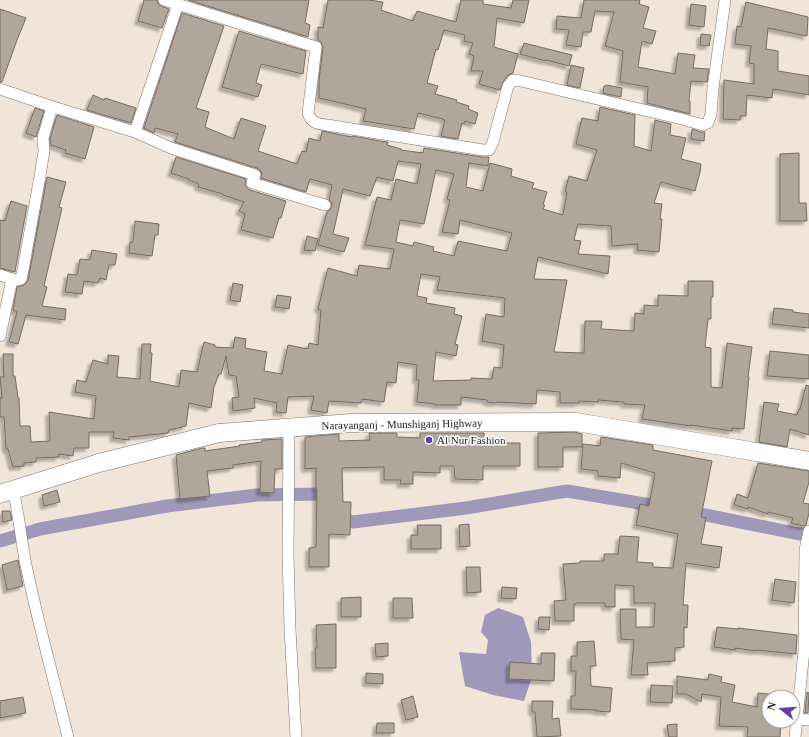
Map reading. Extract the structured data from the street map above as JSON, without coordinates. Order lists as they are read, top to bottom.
{
  "streets": {
    "main road": ["Narayanganj - Munshiganj Highway"]
  },
  "places": ["Al Nur Fashion"],
  "north": "left"
}
